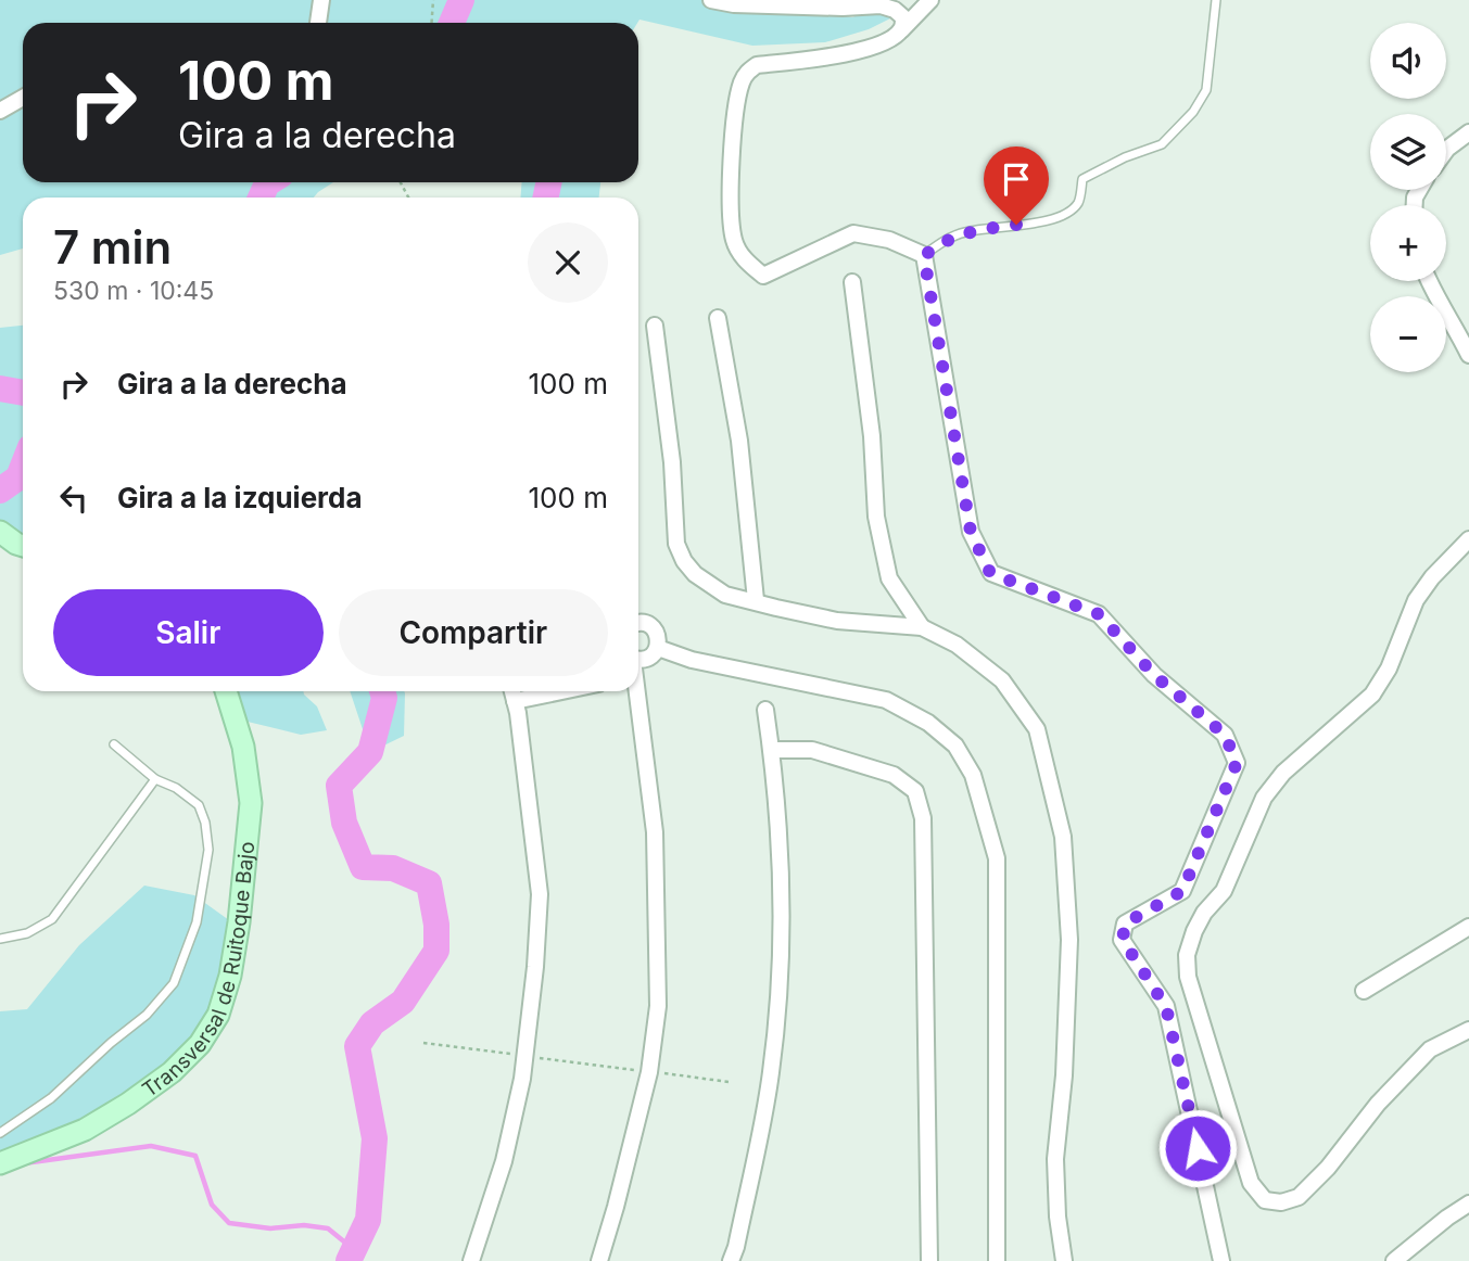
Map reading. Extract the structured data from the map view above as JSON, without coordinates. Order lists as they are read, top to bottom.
{
  "streets": {
    "street": ["Transversal de Ruitoque Bajo"]
  },
  "page": {
    "map_buttons": ["+", "−"],
    "turn": ["100 m", "Gira a la derecha"],
    "heading": ["7 min", "530 m · 10:45"],
    "list": [
      {
        "name": "Gira a la derecha",
        "value": "100 m"
      },
      {
        "name": "Gira a la izquierda",
        "value": "100 m"
      }
    ],
    "buttons": ["Salir", "Compartir"]
  }
}
